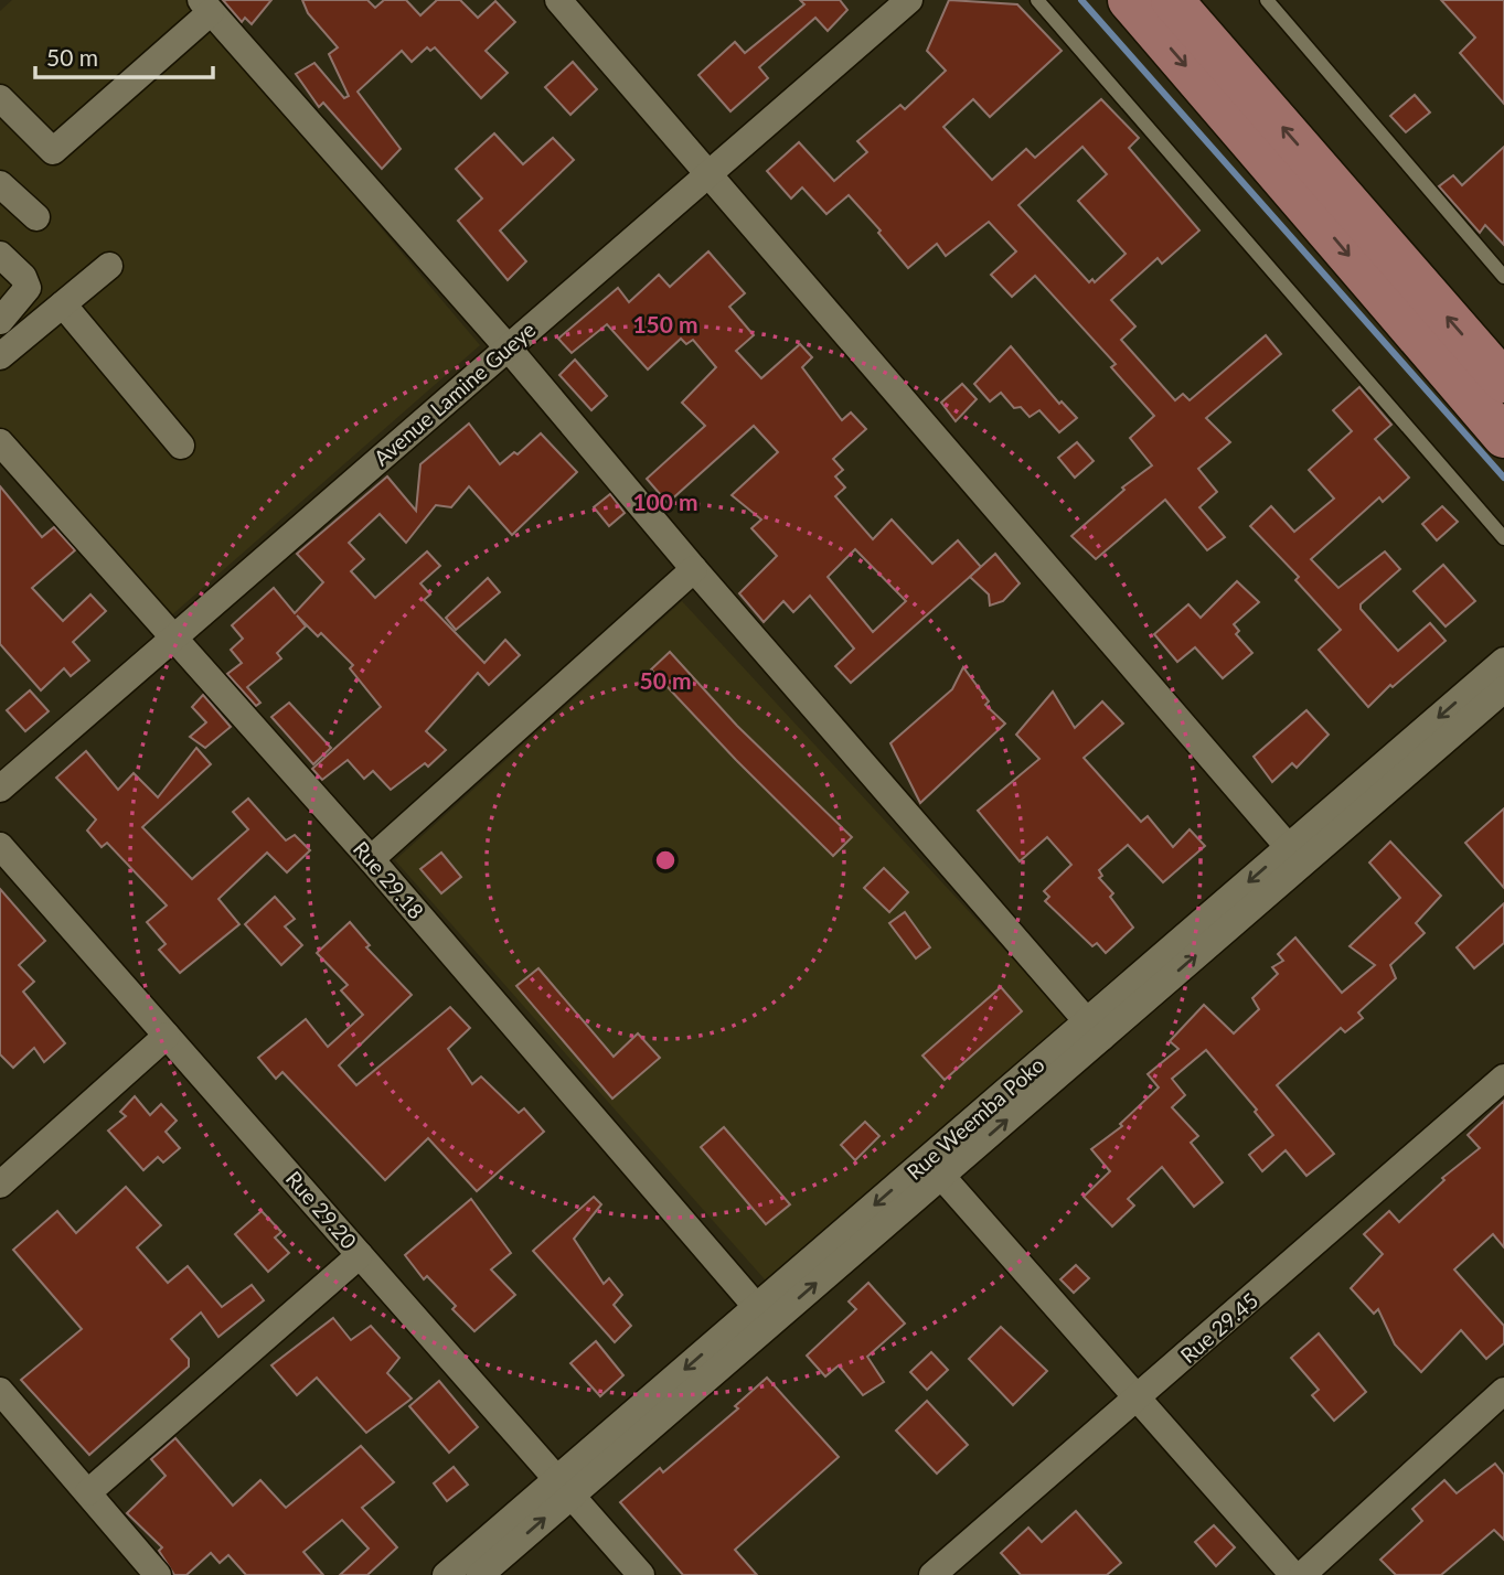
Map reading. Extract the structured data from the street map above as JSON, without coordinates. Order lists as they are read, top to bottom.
{
  "streets": {
    "street": [
      "Avenue Lamine Gueye",
      "Rue 29.18",
      "Rue Weemba Poko",
      "Rue 29.20",
      "Rue 29.45"
    ]
  },
  "crossings": [
    ["Avenue Lamine Gueye", "Rue 29.18"],
    ["Rue 29.18", "Rue Weemba Poko"],
    ["Rue Weemba Poko", "Rue 29.20"]
  ],
  "scale_bar": "50 m",
  "rings": ["150 m", "100 m", "50 m"]
}
